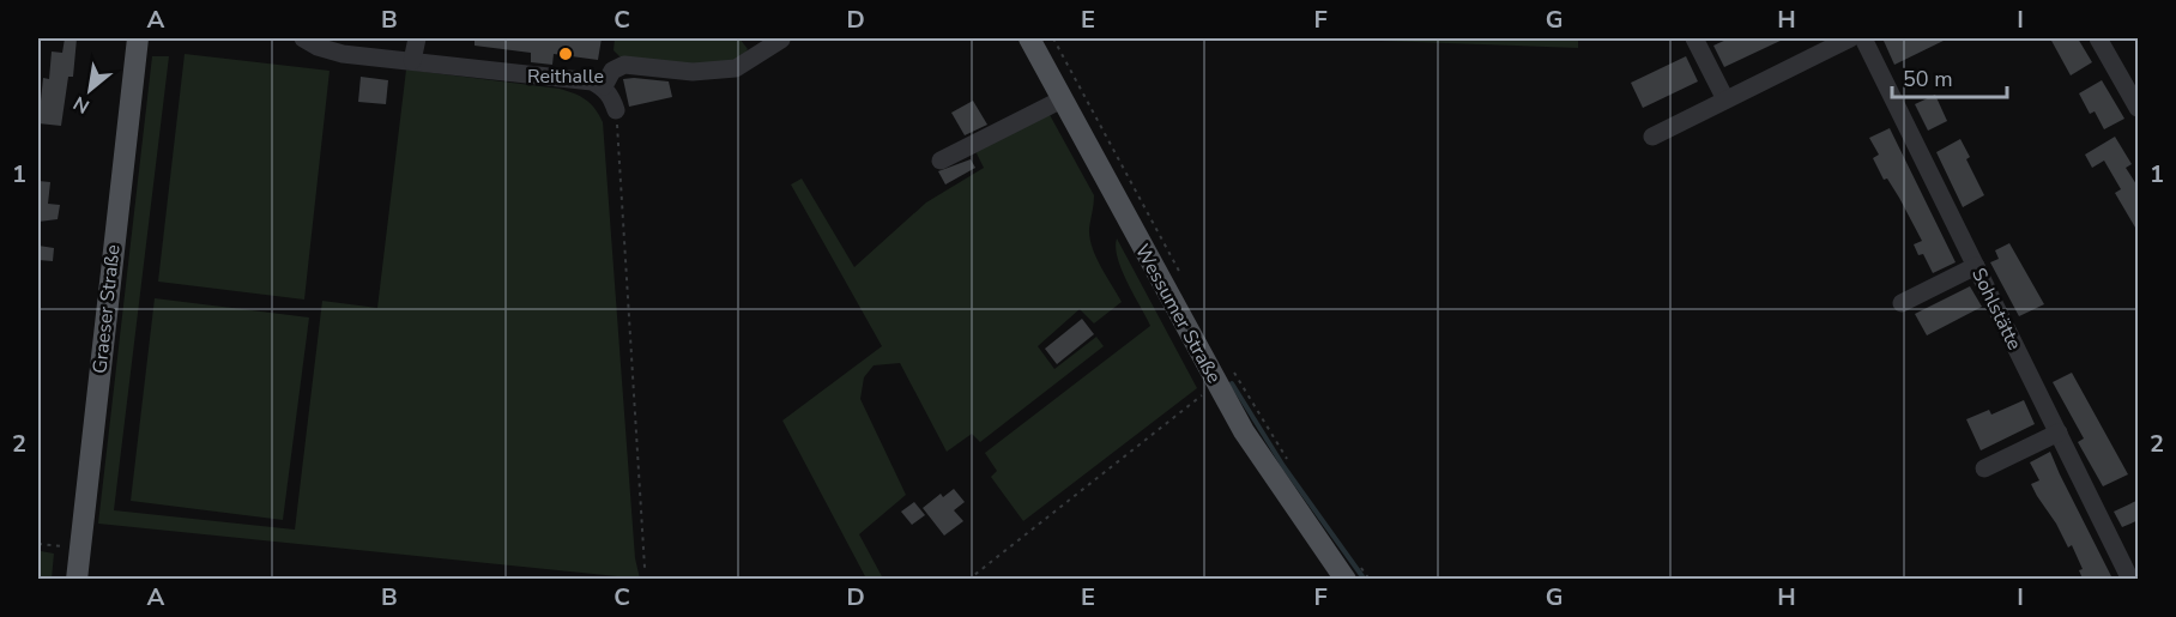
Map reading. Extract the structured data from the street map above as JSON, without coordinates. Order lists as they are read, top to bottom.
{
  "streets": {
    "main road": ["Graeser Straße", "Wessumer Straße"],
    "street": ["Sohlstätte"]
  },
  "places": ["Reithalle"],
  "scale_bar": "50 m",
  "north": "bottom left",
  "grid": {
    "columns": [
      "A",
      "B",
      "C",
      "D",
      "E",
      "F",
      "G",
      "H",
      "I"
    ],
    "rows": ["1", "2"]
  }
}
